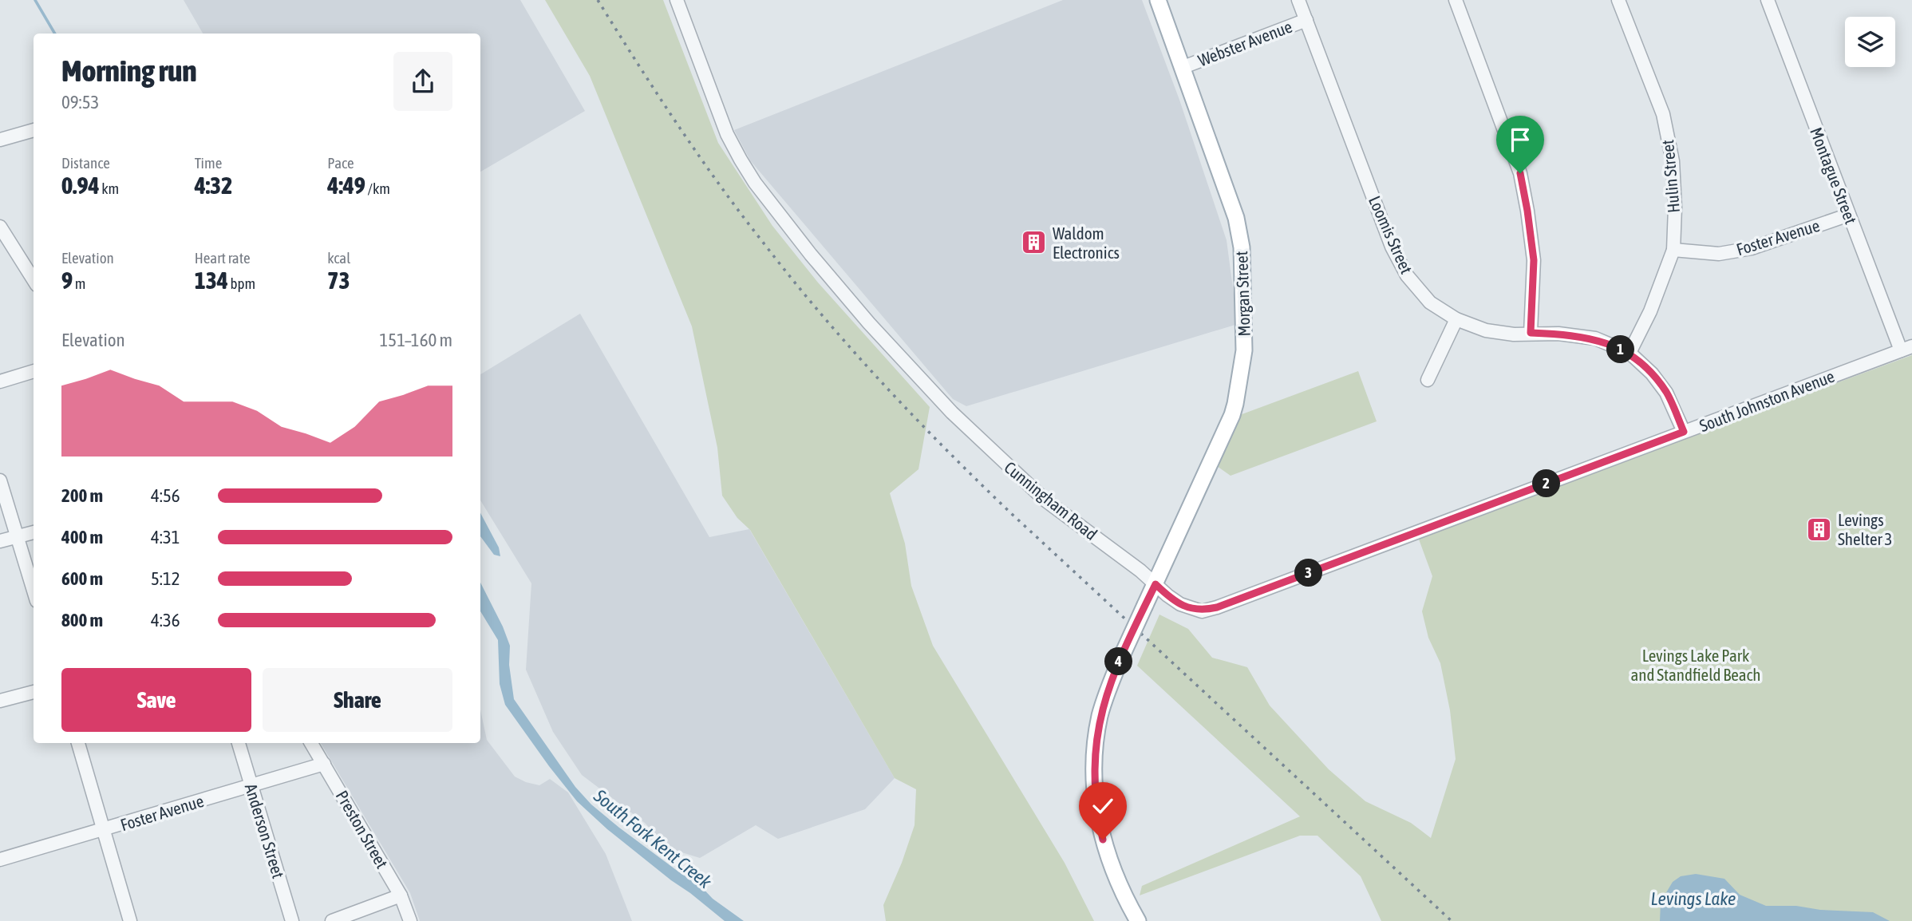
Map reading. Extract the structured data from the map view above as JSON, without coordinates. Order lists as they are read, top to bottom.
{
  "streets": {
    "main road": ["Morgan Street"],
    "street": [
      "Webster Avenue",
      "Montague Street",
      "Hulin Street",
      "Loomis Street",
      "Foster Avenue",
      "South Johnston Avenue",
      "Cunningham Road",
      "Preston Street",
      "Anderson Street"
    ]
  },
  "crossings": [
    ["Webster Avenue", "Loomis Street"],
    ["Webster Avenue", "Morgan Street"],
    ["Montague Street", "Foster Avenue"],
    ["Montague Street", "South Johnston Avenue"],
    ["Hulin Street", "Loomis Street"],
    ["Hulin Street", "Foster Avenue"],
    ["Loomis Street", "South Johnston Avenue"],
    ["Foster Avenue", "Preston Street"],
    ["Foster Avenue", "Anderson Street"],
    ["Morgan Street", "South Johnston Avenue"],
    ["Morgan Street", "Cunningham Road"],
    ["South Johnston Avenue", "Cunningham Road"]
  ],
  "water": ["South Fork Kent Creek", "Levings Lake"],
  "parks": ["Levings Lake Park and Standfield Beach"],
  "places": {
    "building": ["Waldom Electronics", "Levings Shelter 3"]
  },
  "page": {
    "heading": ["Morning run", "09:53"],
    "stats": [
      ["Distance", "0.94 km"],
      ["Time", "4:32"],
      ["Pace", "4:49 /km"],
      ["Elevation", "9 m"],
      ["Heart rate", "134 bpm"],
      ["kcal", "73"]
    ],
    "chart": ["Elevation", "151–160 m"],
    "pins": [
      "1",
      "2",
      "3",
      "4"
    ],
    "list": [
      {
        "name": "200 m",
        "note": "4:56"
      },
      {
        "name": "400 m",
        "note": "4:31"
      },
      {
        "name": "600 m",
        "note": "5:12"
      },
      {
        "name": "800 m",
        "note": "4:36"
      }
    ],
    "buttons": ["Save", "Share"]
  }
}
